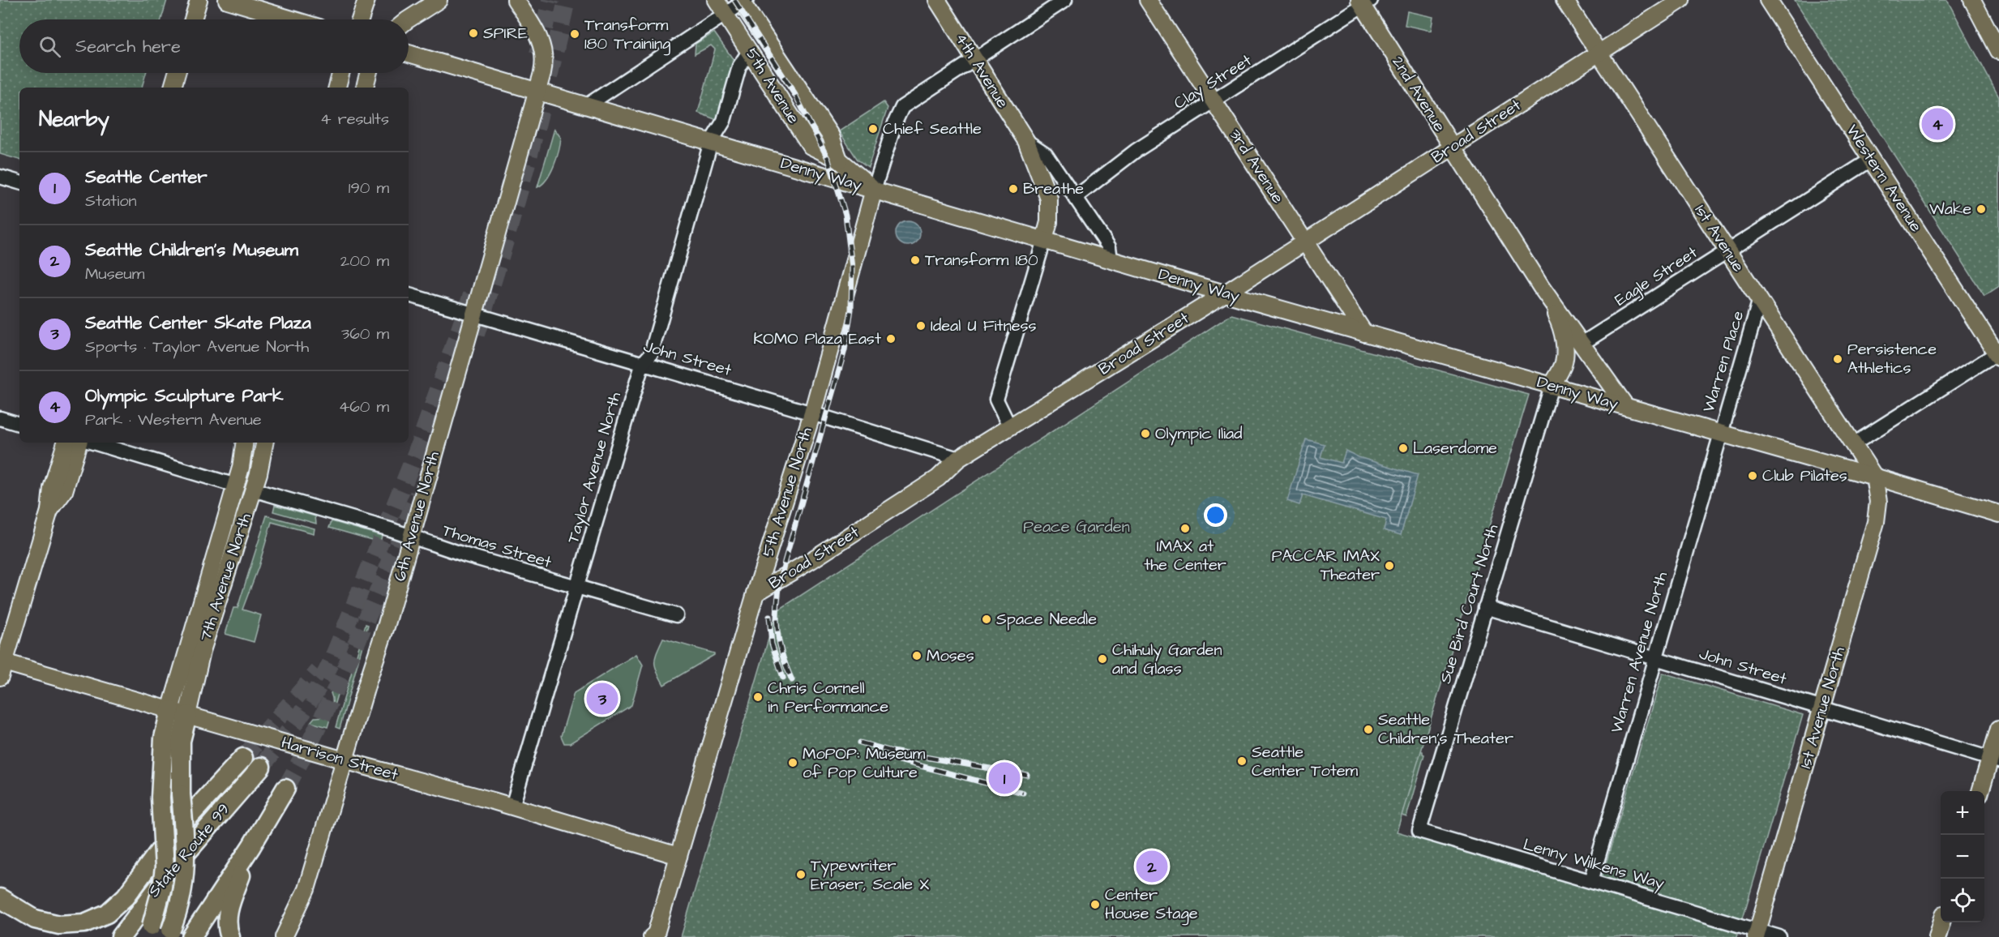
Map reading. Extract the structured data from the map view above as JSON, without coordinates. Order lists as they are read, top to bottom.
{
  "streets": {
    "highway": ["State Route 99"],
    "main road": [
      "4th Avenue",
      "5th Avenue",
      "2nd Avenue",
      "Broad Street",
      "3rd Avenue",
      "Denny Way",
      "Western Avenue",
      "1st Avenue",
      "5th Avenue North",
      "6th Avenue North",
      "7th Avenue North",
      "1st Avenue North",
      "Harrison Street"
    ],
    "street": [
      "Clay Street",
      "Eagle Street",
      "John Street",
      "Warren Place",
      "Taylor Avenue North",
      "Thomas Street",
      "Sue Bird Court North",
      "Warren Avenue North",
      "Lenny Wilkens Way"
    ]
  },
  "crossings": [
    ["4th Avenue", "Clay Street"],
    ["4th Avenue", "Denny Way"],
    ["Clay Street", "2nd Avenue"],
    ["Clay Street", "3rd Avenue"],
    ["5th Avenue", "Denny Way"],
    ["5th Avenue", "Taylor Avenue North"],
    ["5th Avenue", "5th Avenue North"],
    ["2nd Avenue", "Broad Street"],
    ["2nd Avenue", "Denny Way"],
    ["2nd Avenue", "Eagle Street"],
    ["2nd Avenue", "Sue Bird Court North"],
    ["Broad Street", "3rd Avenue"],
    ["Broad Street", "Denny Way"],
    ["Broad Street", "1st Avenue"],
    ["Broad Street", "John Street"],
    ["Broad Street", "5th Avenue North"],
    ["3rd Avenue", "Denny Way"],
    ["Denny Way", "1st Avenue"],
    ["Denny Way", "Warren Place"],
    ["Denny Way", "Taylor Avenue North"],
    ["Denny Way", "5th Avenue North"],
    ["Denny Way", "6th Avenue North"],
    ["Denny Way", "Sue Bird Court North"],
    ["Denny Way", "Warren Avenue North"],
    ["Denny Way", "1st Avenue North"],
    ["Western Avenue", "Eagle Street"],
    ["1st Avenue", "Eagle Street"],
    ["1st Avenue", "Warren Place"],
    ["1st Avenue", "1st Avenue North"],
    ["John Street", "Taylor Avenue North"],
    ["John Street", "5th Avenue North"],
    ["John Street", "6th Avenue North"],
    ["John Street", "Sue Bird Court North"],
    ["John Street", "Warren Avenue North"],
    ["John Street", "1st Avenue North"],
    ["Warren Place", "Warren Avenue North"],
    ["Taylor Avenue North", "Thomas Street"],
    ["Taylor Avenue North", "Harrison Street"],
    ["5th Avenue North", "Harrison Street"],
    ["6th Avenue North", "Thomas Street"],
    ["6th Avenue North", "Harrison Street"],
    ["Thomas Street", "7th Avenue North"],
    ["7th Avenue North", "Harrison Street"],
    ["Sue Bird Court North", "Lenny Wilkens Way"],
    ["Warren Avenue North", "Lenny Wilkens Way"],
    ["1st Avenue North", "Lenny Wilkens Way"]
  ],
  "parks": ["Peace Garden"],
  "places": [
    "SPIRE",
    "Transform 180 Training",
    "Chief Seattle",
    "Breathe",
    "Wake",
    "Transform 180",
    "Ideal U Fitness",
    "KOMO Plaza East",
    "Persistence Athletics",
    "Olympic Iliad",
    "Laserdome",
    "Club Pilates",
    "IMAX at the Center",
    "PACCAR IMAX Theater",
    "Space Needle",
    "Moses",
    "Chihuly Garden and Glass",
    "Chris Cornell in Performance",
    "Seattle Children's Theater",
    "Seattle Center Totem",
    "MoPOP: Museum of Pop Culture",
    "Typewriter Eraser, Scale X",
    "Center House Stage"
  ],
  "page": {
    "search": "Search here",
    "heading": ["Nearby", "4 results"],
    "pins": [
      "4",
      "3",
      "1",
      "2"
    ],
    "list": [
      {
        "mark": "1",
        "name": "Seattle Center",
        "note": "Station",
        "value": "190 m"
      },
      {
        "mark": "2",
        "name": "Seattle Children's Museum",
        "note": "Museum",
        "value": "200 m"
      },
      {
        "mark": "3",
        "name": "Seattle Center Skate Plaza",
        "note": "Sports · Taylor Avenue North",
        "value": "360 m"
      },
      {
        "mark": "4",
        "name": "Olympic Sculpture Park",
        "note": "Park · Western Avenue",
        "value": "460 m"
      }
    ],
    "map_buttons": ["+", "−"]
  }
}
